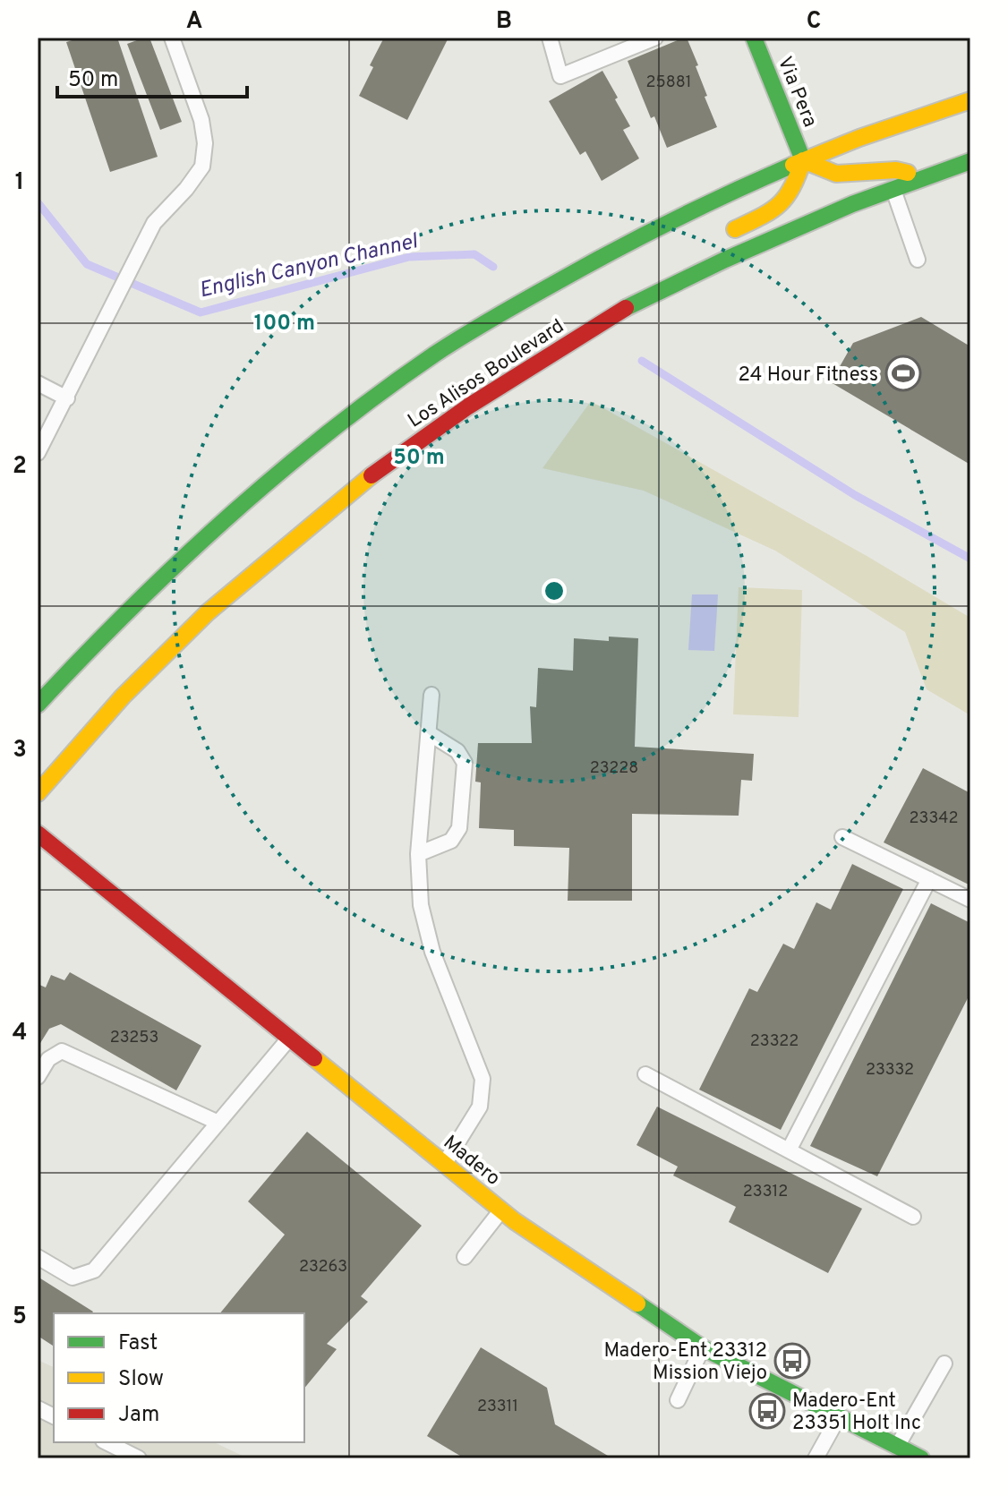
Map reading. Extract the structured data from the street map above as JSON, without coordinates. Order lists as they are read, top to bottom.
{
  "streets": {
    "main road": ["Via Pera", "Los Alisos Boulevard", "Madero"]
  },
  "crossings": [
    ["Via Pera", "Los Alisos Boulevard"]
  ],
  "water": ["English Canyon Channel"],
  "places": {
    "sports": ["24 Hour Fitness"],
    "bus stop": ["Madero-Ent 23312 Mission Viejo", "Madero-Ent 23351 Holt Inc"]
  },
  "house_numbers": [
    "25881",
    "23228",
    "23342",
    "23253",
    "23322",
    "23332",
    "23312",
    "23263",
    "23311"
  ],
  "legend": ["Fast", "Slow", "Jam"],
  "scale_bar": "50 m",
  "grid": {
    "columns": ["A", "B", "C"],
    "rows": [
      "1",
      "2",
      "3",
      "4",
      "5"
    ]
  },
  "rings": ["100 m", "50 m"]
}
